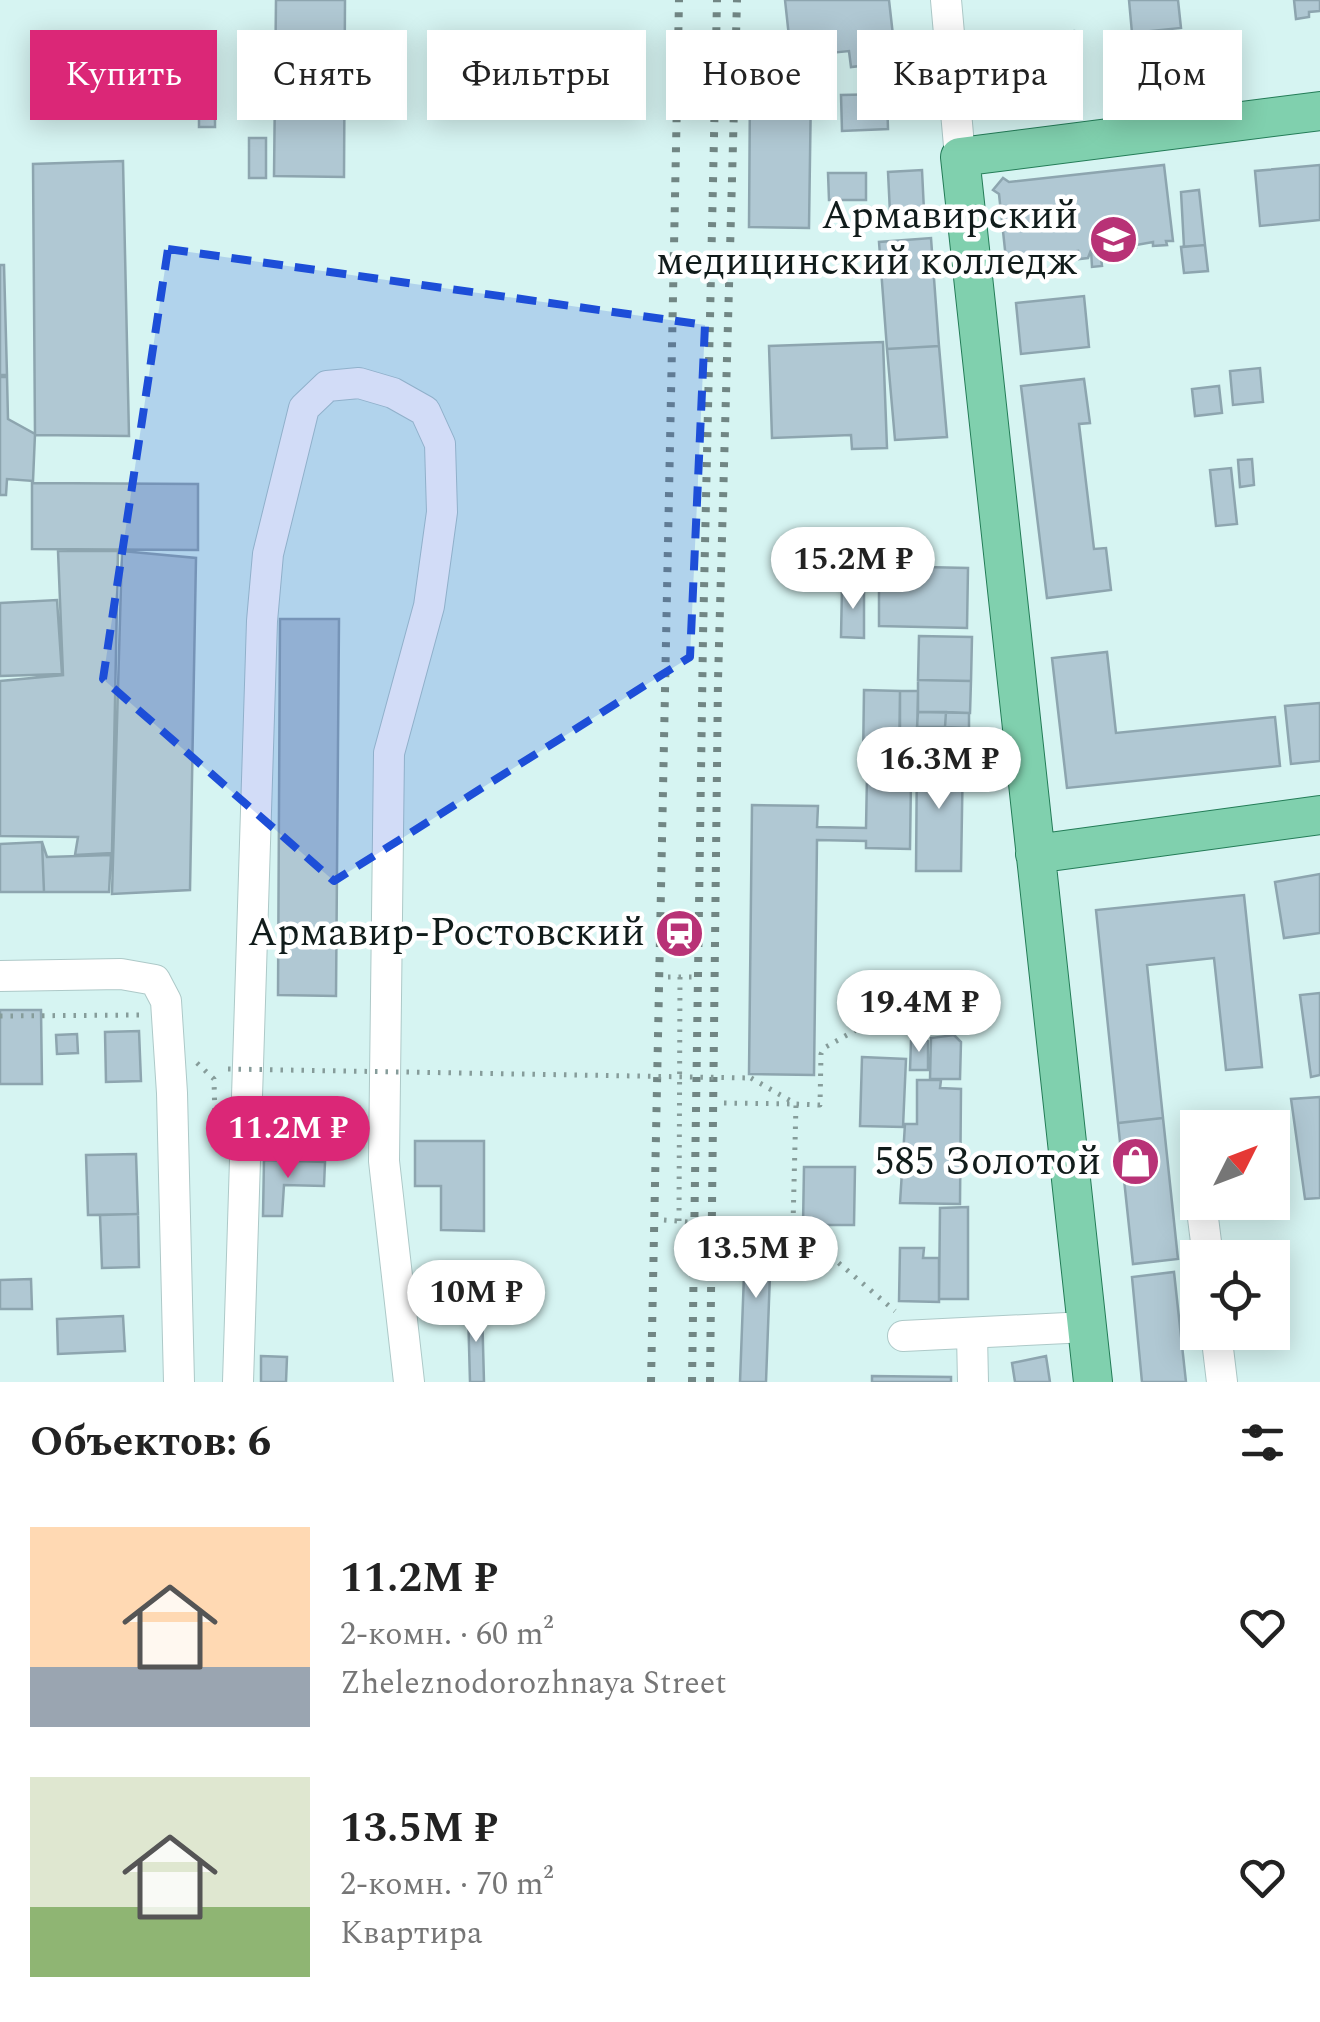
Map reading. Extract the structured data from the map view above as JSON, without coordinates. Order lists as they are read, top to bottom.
{
  "places": {
    "school or university": ["Армавирский медицинский колледж"],
    "station": ["Армавир-Ростовский"],
    "shop": ["585 Золотой"]
  },
  "north": "top right",
  "page": {
    "chip": [
      "Купить",
      "Снять",
      "Фильтры",
      "Новое",
      "Квартира",
      "Дом"
    ],
    "price": [
      "15.2M ₽",
      "16.3M ₽",
      "19.4M ₽",
      "11.2M ₽",
      "13.5M ₽",
      "10M ₽"
    ],
    "heading": "Объектов: 6",
    "list": [
      {
        "name": "11.2M ₽",
        "note": "2-комн. · 60 m² · Zheleznodorozhnaya Street"
      },
      {
        "name": "13.5M ₽",
        "note": "2-комн. · 70 m² · Квартира"
      }
    ]
  }
}
